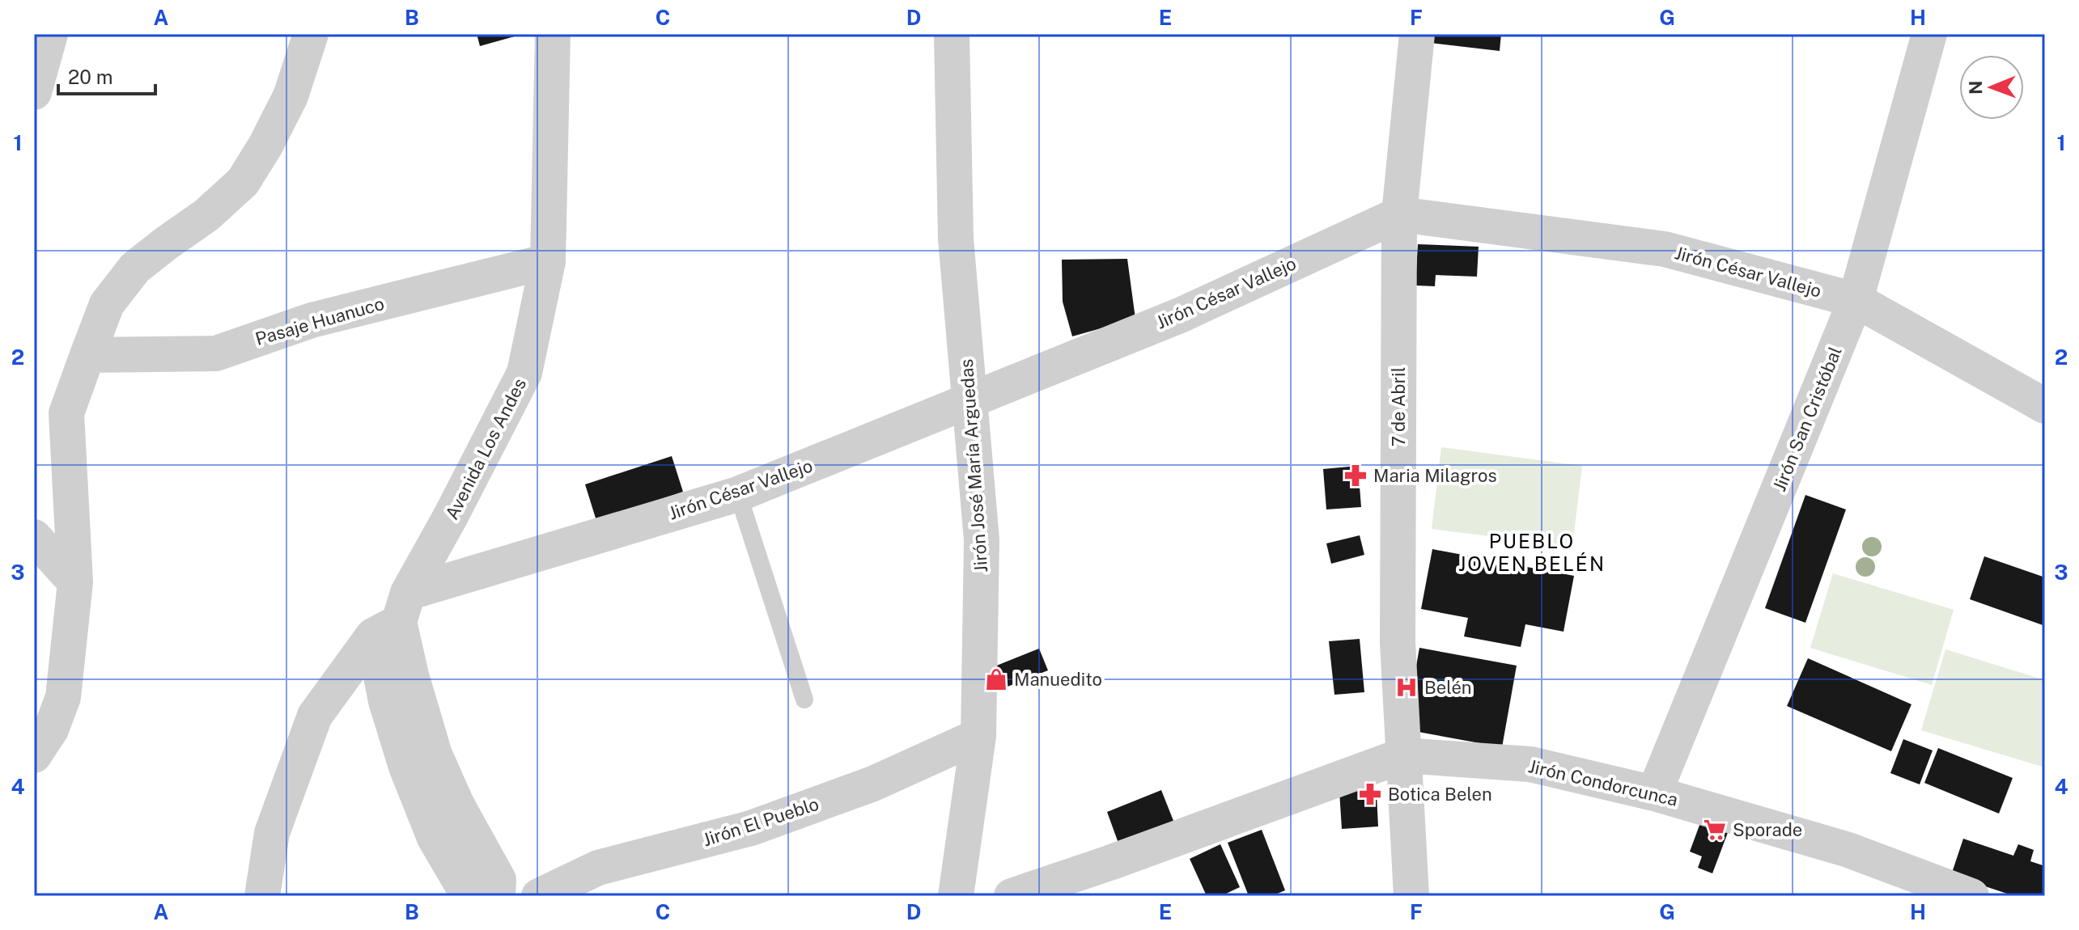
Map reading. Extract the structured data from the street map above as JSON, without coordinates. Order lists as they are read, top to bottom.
{
  "streets": {
    "street": [
      "Jirón César Vallejo",
      "Pasaje Huanuco",
      "7 de Abril",
      "Jirón San Cristóbal",
      "Avenida Los Andes",
      "Jirón José María Arguedas",
      "Jirón Condorcunca",
      "Jirón El Pueblo"
    ]
  },
  "crossings": [
    ["Jirón César Vallejo", "7 de Abril"],
    ["Jirón César Vallejo", "Jirón San Cristóbal"],
    ["Jirón César Vallejo", "Avenida Los Andes"],
    ["Jirón César Vallejo", "Jirón José María Arguedas"],
    ["Pasaje Huanuco", "Avenida Los Andes"],
    ["7 de Abril", "Jirón Condorcunca"],
    ["Jirón San Cristóbal", "Jirón Condorcunca"],
    ["Jirón José María Arguedas", "Jirón El Pueblo"]
  ],
  "districts": ["PUEBLO JOVEN BELÉN"],
  "places": {
    "pharmacy": ["Maria Milagros", "Botica Belen"],
    "shop": ["Manuedito"],
    "hospital": ["Belén"],
    "supermarket": ["Sporade"]
  },
  "scale_bar": "20 m",
  "north": "left",
  "grid": {
    "columns": [
      "A",
      "B",
      "C",
      "D",
      "E",
      "F",
      "G",
      "H"
    ],
    "rows": [
      "1",
      "2",
      "3",
      "4"
    ]
  }
}
